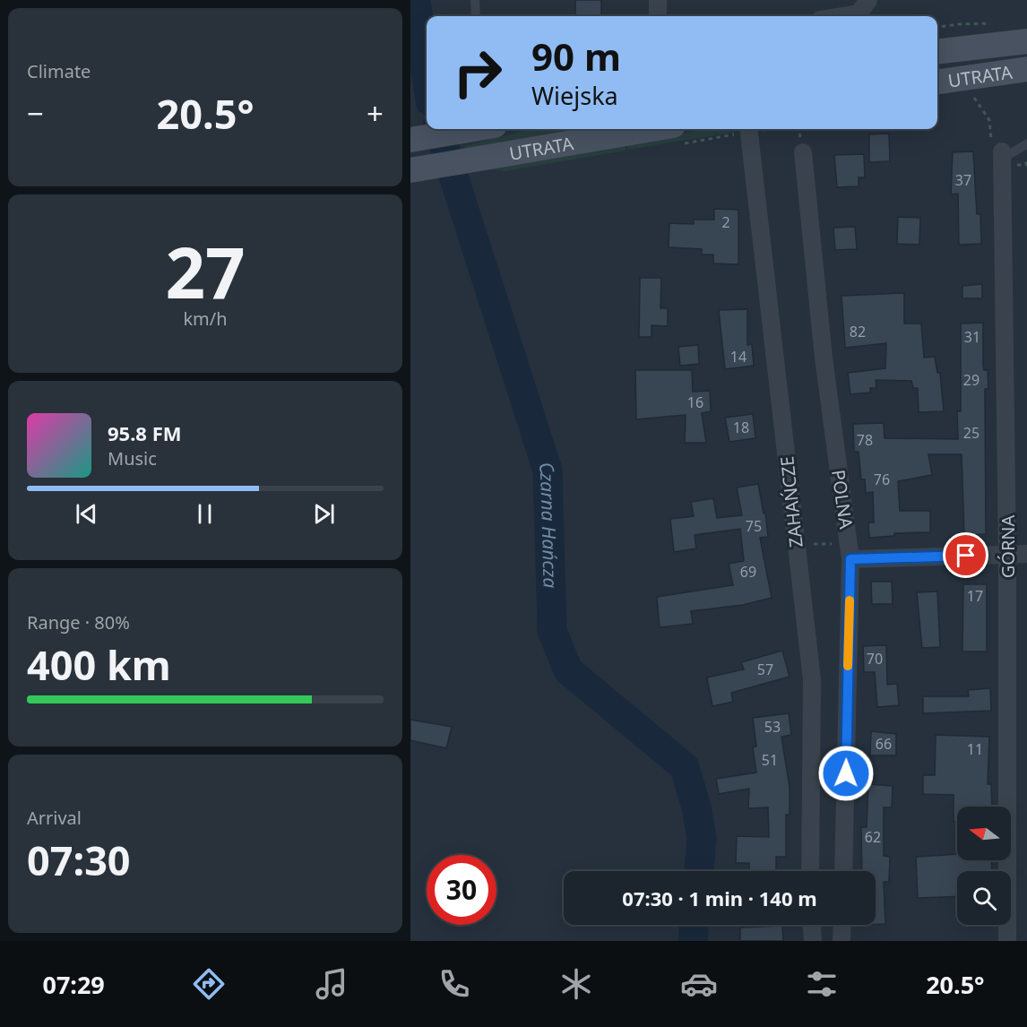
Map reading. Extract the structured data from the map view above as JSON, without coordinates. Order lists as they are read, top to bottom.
{
  "streets": {
    "main road": ["UTRATA"],
    "street": ["POLNA", "ZAHAŃCZE", "GÓRNA"]
  },
  "water": ["Czarna Hańcza"],
  "house_numbers": [
    "37",
    "2",
    "82",
    "31",
    "14",
    "29",
    "16",
    "18",
    "25",
    "78",
    "76",
    "75",
    "69",
    "17",
    "70",
    "57",
    "53",
    "66",
    "11",
    "51",
    "62"
  ],
  "north": "left",
  "page": {
    "tile": [
      "Climate",
      ["27", "km/h"],
      ["Range · 80%", "400 km"],
      ["Arrival", "07:30"]
    ],
    "turn": ["90 m", "Wiejska"],
    "heat": ["−", "20.5°", "+"],
    "song": ["95.8 FM", "Music"],
    "limit": "30",
    "trip": "07:30 · 1 min · 140 m",
    "tabs": ["07:29", "20.5°"]
  }
}
